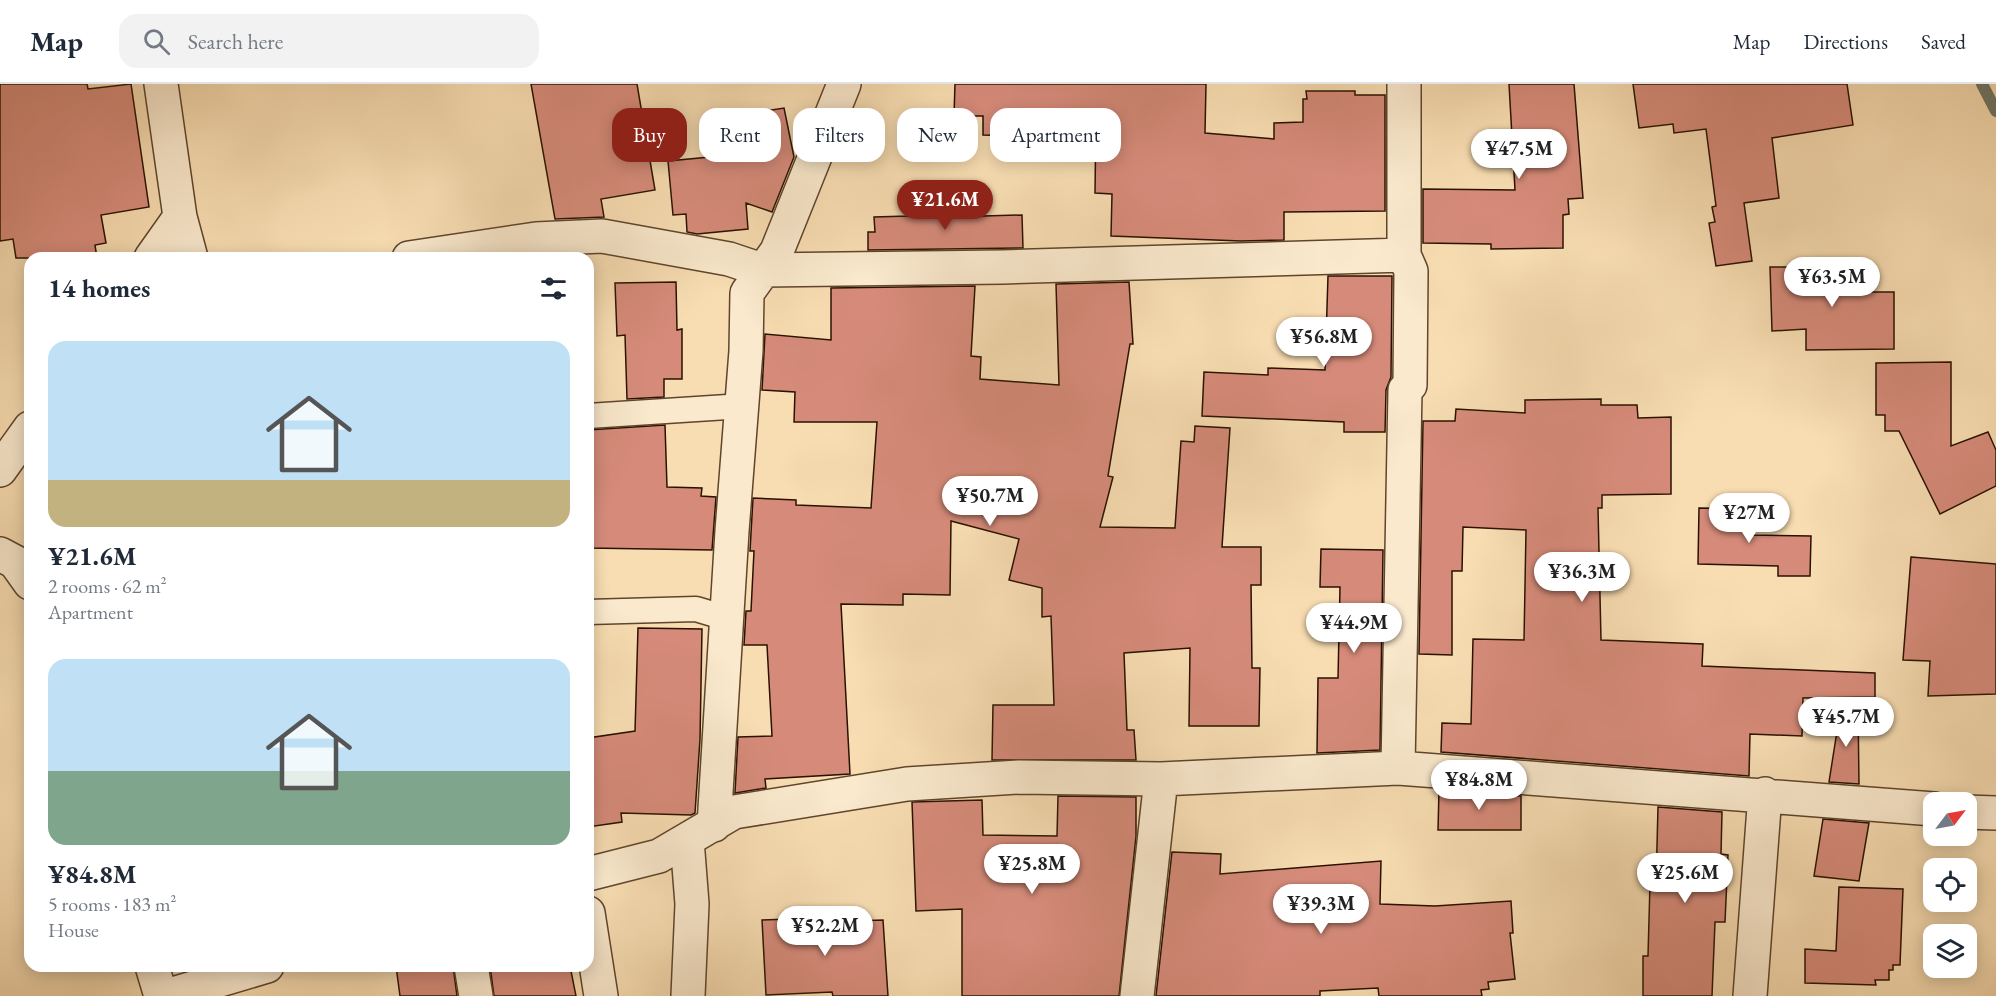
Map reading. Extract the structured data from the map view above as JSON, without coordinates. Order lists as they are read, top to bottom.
{
  "north": "top right",
  "page": {
    "header": "Map",
    "search": "Search here",
    "nav": ["Map", "Directions", "Saved"],
    "chip": [
      "Buy",
      "Rent",
      "Filters",
      "New",
      "Apartment"
    ],
    "price": [
      "¥47.5M",
      "¥21.6M",
      "¥63.5M",
      "¥56.8M",
      "¥50.7M",
      "¥27M",
      "¥36.3M",
      "¥44.9M",
      "¥45.7M",
      "¥84.8M",
      "¥25.8M",
      "¥25.6M",
      "¥39.3M",
      "¥52.2M"
    ],
    "heading": "14 homes",
    "list": [
      {
        "name": "¥21.6M",
        "note": "2 rooms · 62 m² · Apartment"
      },
      {
        "name": "¥84.8M",
        "note": "5 rooms · 183 m² · House"
      }
    ]
  }
}
